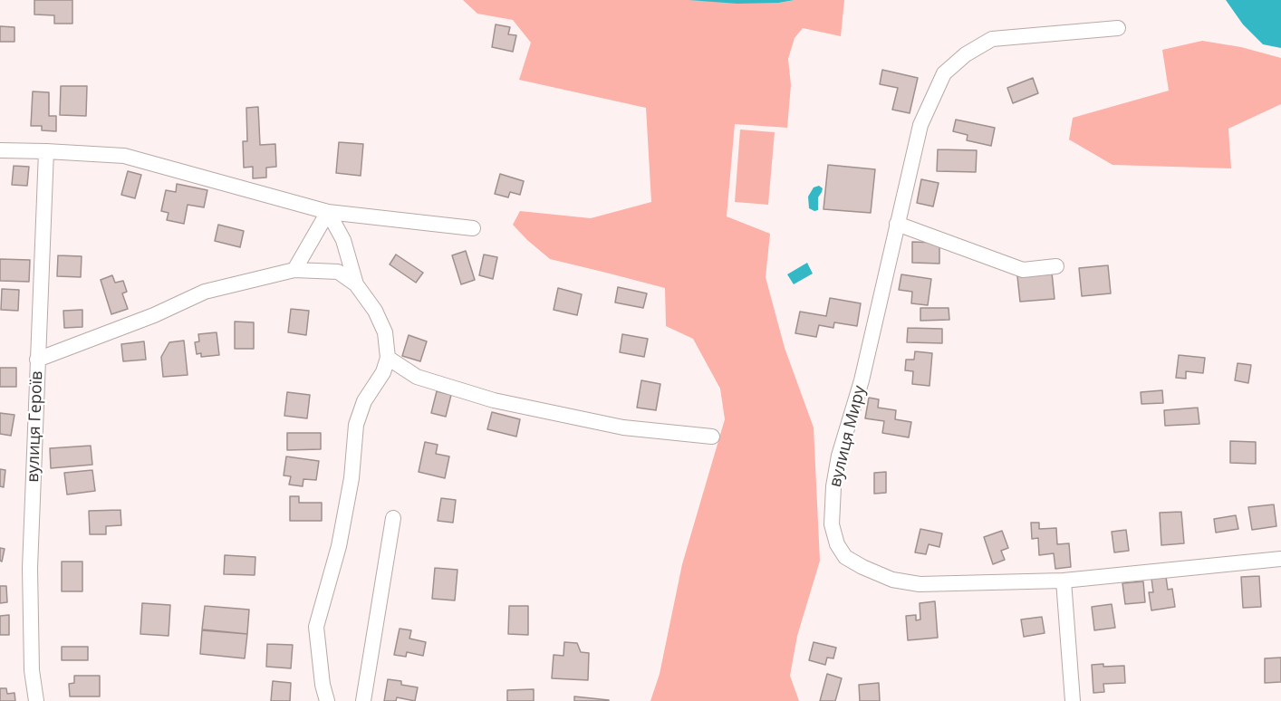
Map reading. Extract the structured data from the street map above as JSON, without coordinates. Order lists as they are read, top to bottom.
{
  "streets": {
    "street": ["вулиця Героїв", "вулиця Миру"]
  }
}
